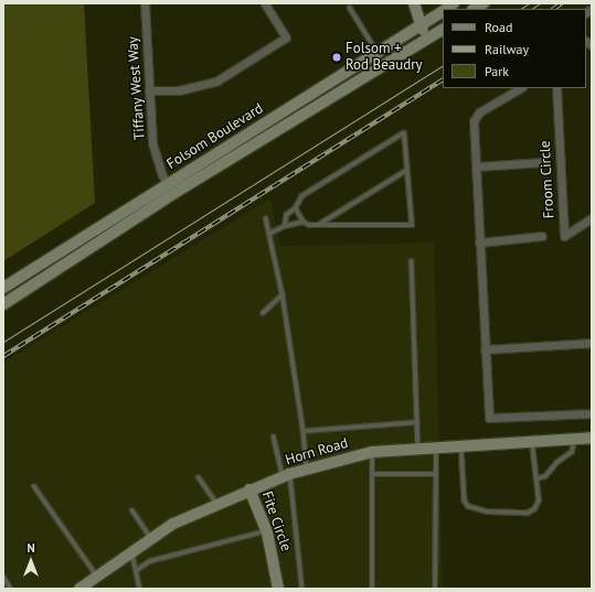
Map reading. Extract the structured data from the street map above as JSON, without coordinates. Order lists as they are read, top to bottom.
{
  "streets": {
    "main road": ["Folsom Boulevard", "Horn Road", "Fite Circle"],
    "street": ["Tiffany West Way", "Froom Circle"]
  },
  "crossings": [
    ["Tiffany West Way", "Folsom Boulevard"],
    ["Horn Road", "Fite Circle"]
  ],
  "places": ["Folsom + Rod Beaudry"],
  "legend": ["Road", "Railway", "Park"],
  "north": "top"
}
